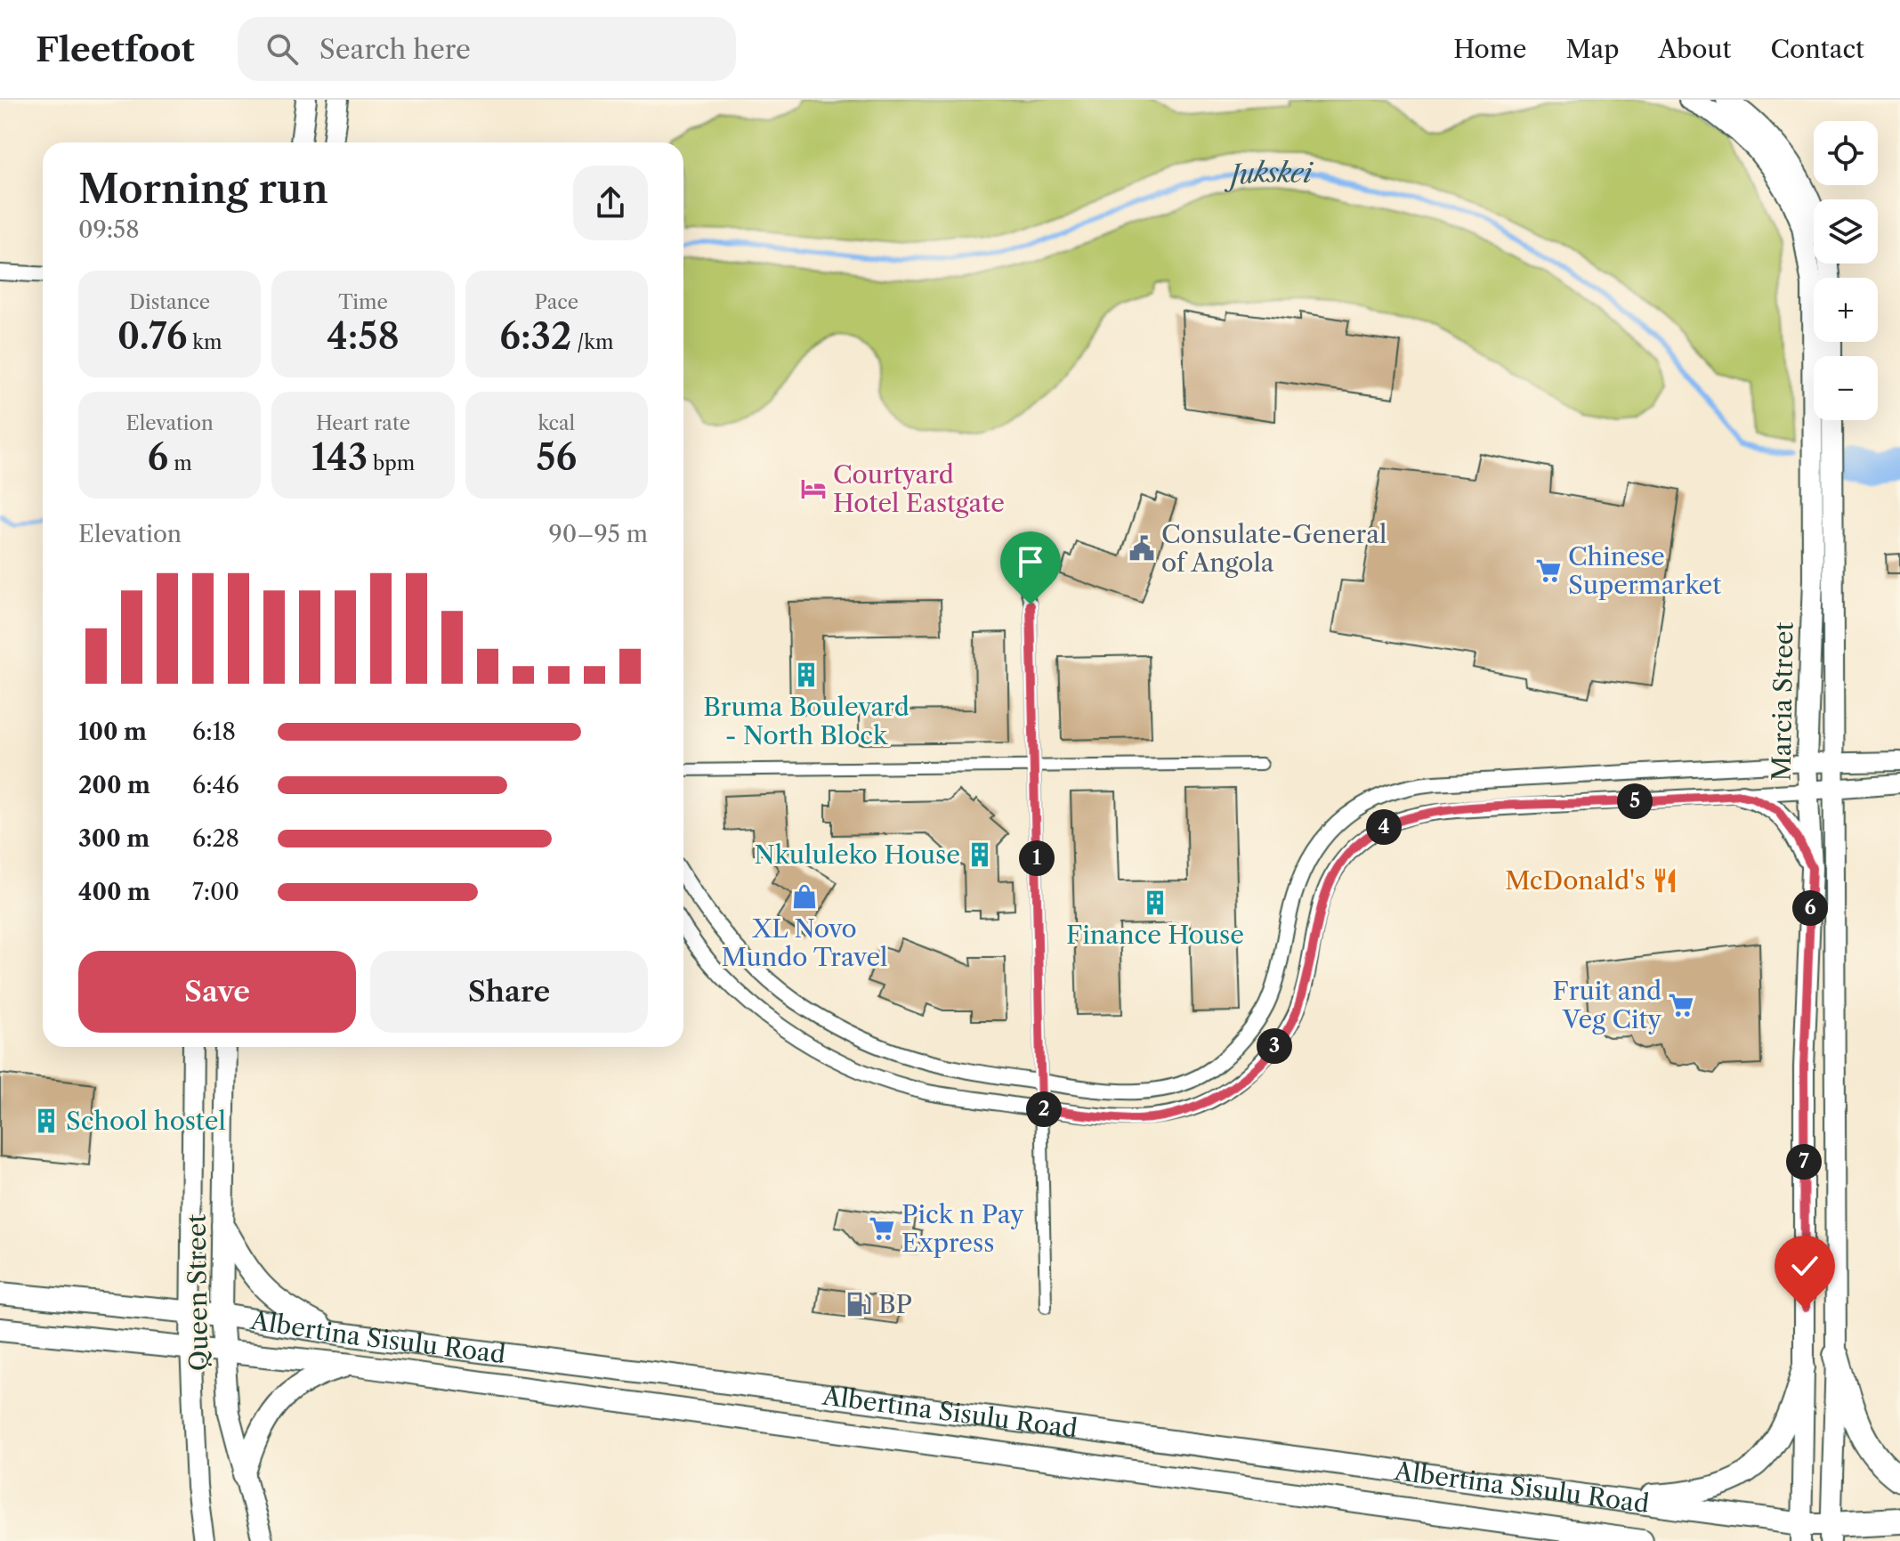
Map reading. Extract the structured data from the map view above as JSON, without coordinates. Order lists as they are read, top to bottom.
{
  "streets": {
    "highway": ["Albertina Sisulu Road"],
    "main road": ["Marcia Street", "Queen Street"]
  },
  "crossings": [
    ["Marcia Street", "Albertina Sisulu Road"],
    ["Queen Street", "Albertina Sisulu Road"]
  ],
  "water": ["Jukskei"],
  "places": {
    "hotel": ["Courtyard Hotel Eastgate"],
    "public building": ["Consulate-General of Angola"],
    "supermarket": ["Chinese Supermarket", "Fruit and Veg City", "Pick n Pay Express"],
    "building": [
      "Bruma Boulevard - North Block",
      "Nkululeko House",
      "Finance House",
      "School hostel"
    ],
    "restaurant": ["McDonald's"],
    "shop": ["XL Novo Mundo Travel"],
    "fuel station": ["BP"]
  },
  "page": {
    "header": "Fleetfoot",
    "search": "Search here",
    "nav": [
      "Home",
      "Map",
      "About",
      "Contact"
    ],
    "map_buttons": ["+", "−"],
    "heading": ["Morning run", "09:58"],
    "stats": [
      ["Distance", "0.76 km"],
      ["Time", "4:58"],
      ["Pace", "6:32 /km"],
      ["Elevation", "6 m"],
      ["Heart rate", "143 bpm"],
      ["kcal", "56"]
    ],
    "chart": ["Elevation", "90–95 m"],
    "list": [
      {
        "name": "100 m",
        "note": "6:18"
      },
      {
        "name": "200 m",
        "note": "6:46"
      },
      {
        "name": "300 m",
        "note": "6:28"
      },
      {
        "name": "400 m",
        "note": "7:00"
      }
    ],
    "pins": [
      "5",
      "4",
      "1",
      "6",
      "3",
      "2",
      "7"
    ],
    "buttons": ["Save", "Share"]
  }
}
